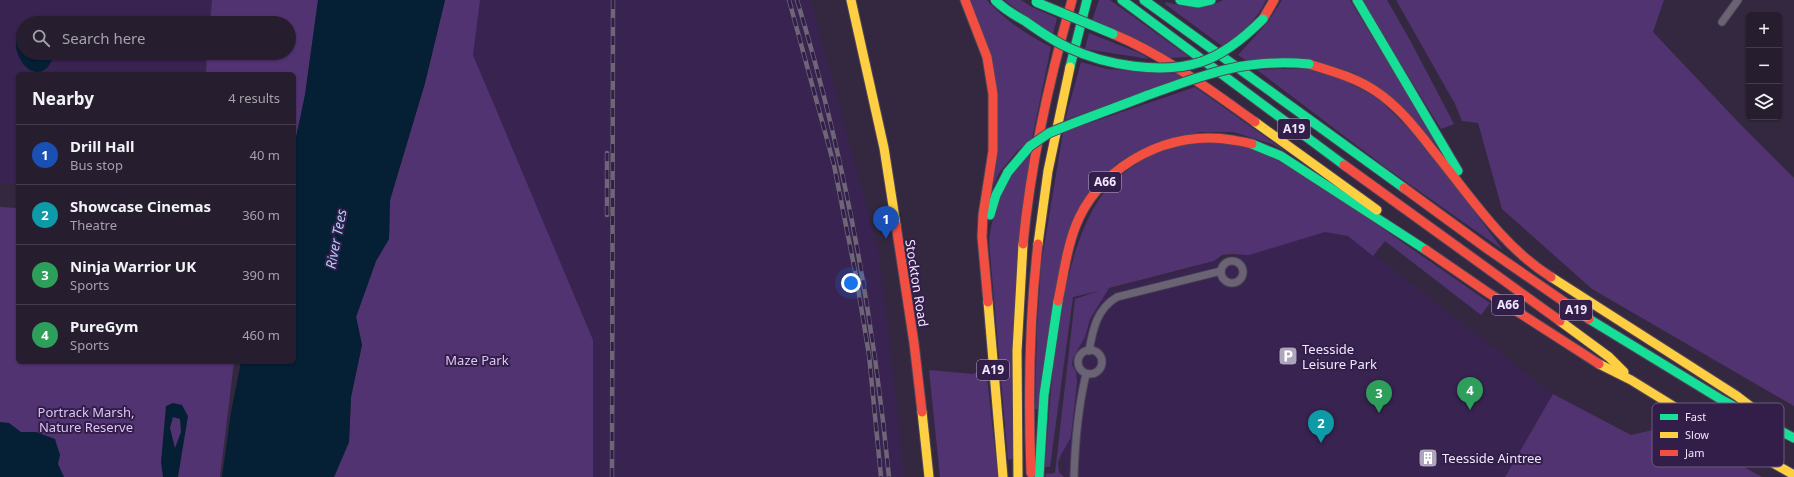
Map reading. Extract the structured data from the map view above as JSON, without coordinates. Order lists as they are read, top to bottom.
{
  "streets": {
    "main road": ["A19", "A66", "Stockton Road"]
  },
  "crossings": [
    ["A19", "A66"]
  ],
  "water": ["River Tees"],
  "parks": ["Maze Park", "Portrack Marsh, Nature Reserve"],
  "places": {
    "parking": ["Teesside Leisure Park"],
    "building": ["Teesside Aintree"]
  },
  "legend": ["Fast", "Slow", "Jam"],
  "page": {
    "map_buttons": ["+", "−"],
    "search": "Search here",
    "heading": ["Nearby", "4 results"],
    "list": [
      {
        "mark": "1",
        "name": "Drill Hall",
        "note": "Bus stop",
        "value": "40 m"
      },
      {
        "mark": "2",
        "name": "Showcase Cinemas",
        "note": "Theatre",
        "value": "360 m"
      },
      {
        "mark": "3",
        "name": "Ninja Warrior UK",
        "note": "Sports",
        "value": "390 m"
      },
      {
        "mark": "4",
        "name": "PureGym",
        "note": "Sports",
        "value": "460 m"
      }
    ],
    "pins": [
      "1",
      "4",
      "3",
      "2"
    ]
  }
}
